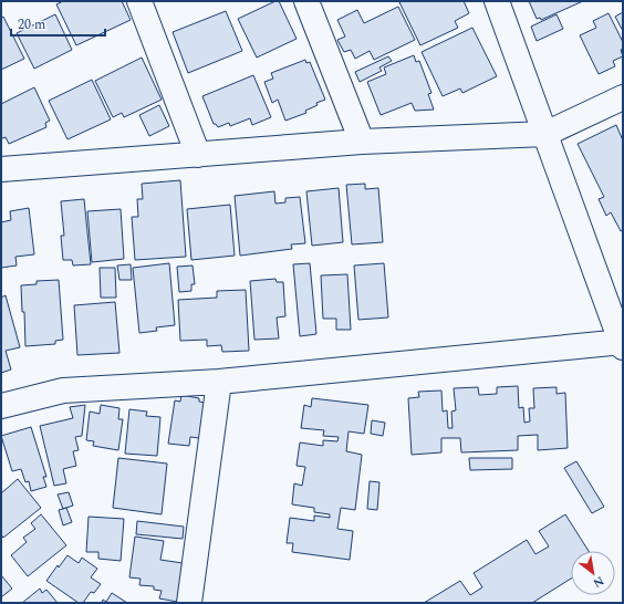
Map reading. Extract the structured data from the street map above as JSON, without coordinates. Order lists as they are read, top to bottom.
{
  "scale_bar": "20 m",
  "north": "bottom right"
}
